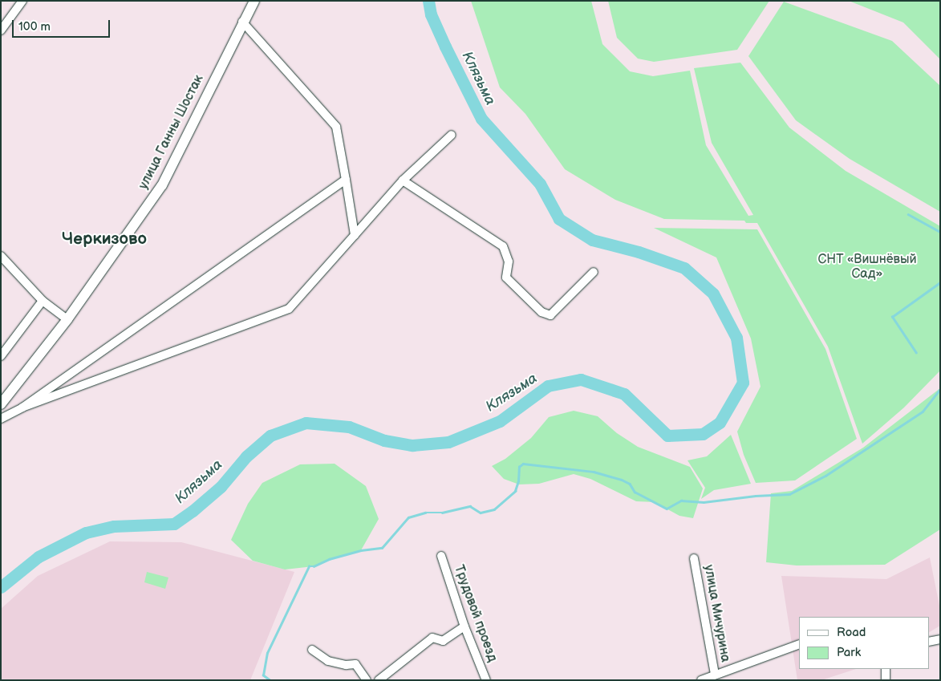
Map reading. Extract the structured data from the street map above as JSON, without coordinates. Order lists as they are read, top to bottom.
{
  "streets": {
    "main road": ["улица Ганны Шостак"],
    "street": ["Трудовой проезд", "улица Мичурина"]
  },
  "districts": ["Черкизово"],
  "water": ["Клязьма"],
  "parks": ["СНТ «Вишнёвый Сад»"],
  "legend": ["Road", "Park"],
  "scale_bar": "100 m"
}
